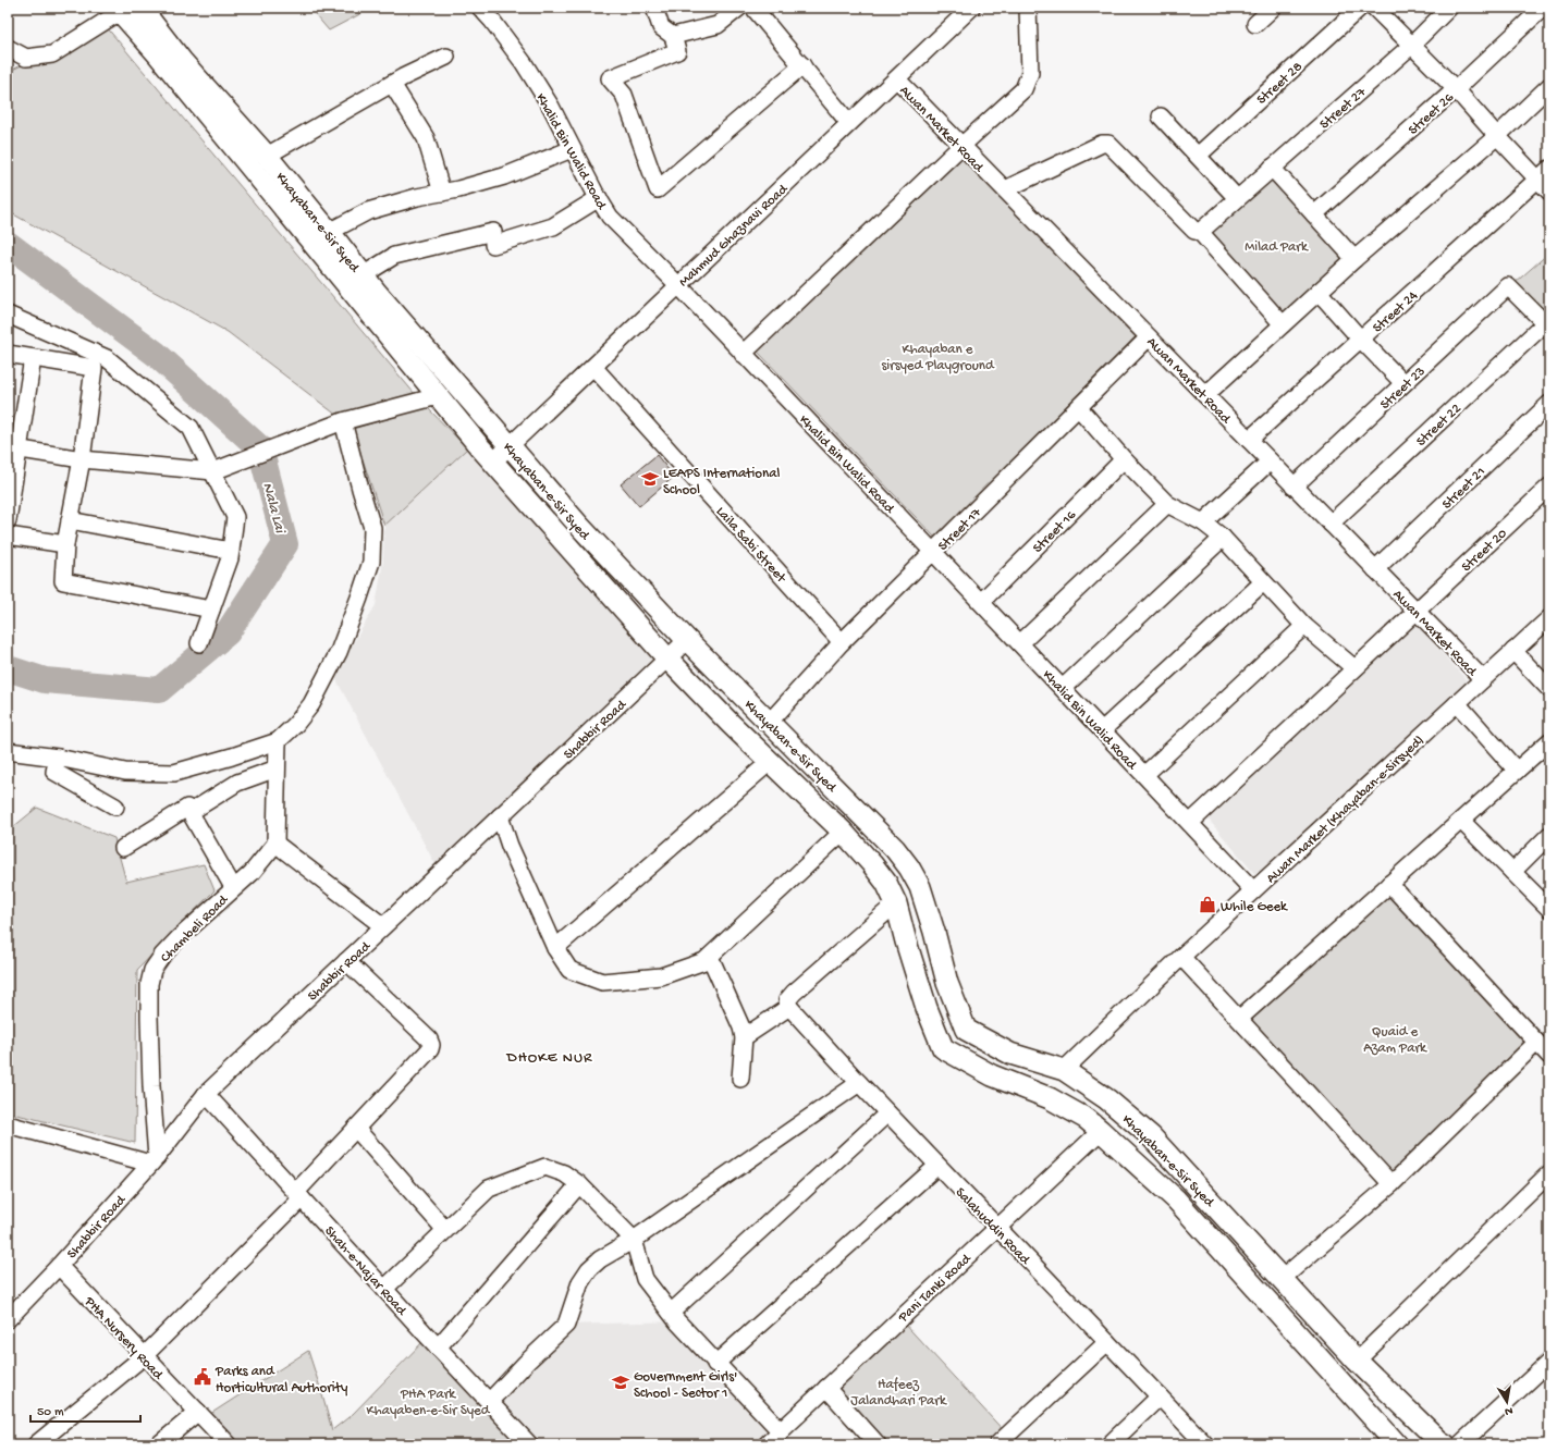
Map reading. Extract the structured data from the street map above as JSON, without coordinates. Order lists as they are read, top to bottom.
{
  "streets": {
    "main road": ["Khayaban-e-Sir Syed"],
    "street": [
      "Street 28",
      "Street 27",
      "Street 26",
      "Awan Market Road",
      "Khalid Bin Walid Road",
      "Mahmud Ghaznavi Road",
      "Street 24",
      "Street 23",
      "Street 22",
      "Street 21",
      "Street 17",
      "Street 16",
      "Laila Sabi Street",
      "Street 20",
      "Shabbir Road",
      "Awan Market (Khayaban-e-Sirsyed)",
      "Chambeli Road",
      "Salahuddin Road",
      "Shah-e-Najar Road",
      "Pani Tanki Road",
      "PHA Nursery Road"
    ]
  },
  "crossings": [
    ["Awan Market Road", "Mahmud Ghaznavi Road"],
    ["Awan Market Road", "Street 24"],
    ["Awan Market Road", "Street 23"],
    ["Awan Market Road", "Street 22"],
    ["Awan Market Road", "Street 21"],
    ["Awan Market Road", "Street 17"],
    ["Awan Market Road", "Street 20"],
    ["Awan Market Road", "Awan Market (Khayaban-e-Sirsyed)"],
    ["Khalid Bin Walid Road", "Mahmud Ghaznavi Road"],
    ["Khalid Bin Walid Road", "Street 17"],
    ["Khalid Bin Walid Road", "Street 16"],
    ["Khalid Bin Walid Road", "Street 20"],
    ["Khalid Bin Walid Road", "Awan Market (Khayaban-e-Sirsyed)"],
    ["Khayaban-e-Sir Syed", "Mahmud Ghaznavi Road"],
    ["Khayaban-e-Sir Syed", "Street 17"],
    ["Khayaban-e-Sir Syed", "Shabbir Road"],
    ["Khayaban-e-Sir Syed", "Awan Market (Khayaban-e-Sirsyed)"],
    ["Khayaban-e-Sir Syed", "Pani Tanki Road"],
    ["Mahmud Ghaznavi Road", "Laila Sabi Street"],
    ["Street 23", "Street 22"],
    ["Street 17", "Laila Sabi Street"],
    ["Shabbir Road", "Chambeli Road"],
    ["Shabbir Road", "Shah-e-Najar Road"],
    ["Shabbir Road", "PHA Nursery Road"],
    ["Salahuddin Road", "Pani Tanki Road"]
  ],
  "districts": ["DHOKE NUR"],
  "water": ["Nala Lai"],
  "parks": [
    "Milad Park",
    "Khayaban e sirsyed Playground",
    "Quaid e Azam Park",
    "Hafeez Jalandhari Park",
    "PHA Park Khayaben-e-Sir Syed"
  ],
  "places": {
    "school or university": ["LEAPS International School", "Government Girls' School - Sector 1"],
    "shop": ["While Geek"],
    "public building": ["Parks and Horticultural Authority"]
  },
  "scale_bar": "50 m",
  "north": "bottom"
}
